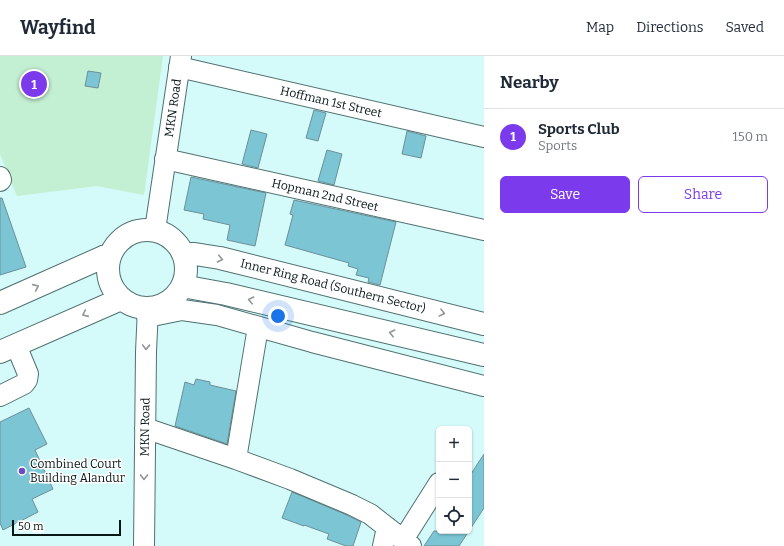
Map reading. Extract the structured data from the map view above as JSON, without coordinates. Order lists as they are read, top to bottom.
{
  "streets": {
    "main road": ["Inner Ring Road (Southern Sector)"],
    "street": ["Hoffman 1st Street", "MKN Road", "Hopman 2nd Street"]
  },
  "crossings": [
    ["Hoffman 1st Street", "MKN Road"],
    ["MKN Road", "Hopman 2nd Street"],
    ["MKN Road", "Inner Ring Road (Southern Sector)"]
  ],
  "places": ["Combined Court Building Alandur"],
  "scale_bar": "50 m",
  "page": {
    "header": "Wayfind",
    "nav": ["Map", "Directions", "Saved"],
    "heading": "Nearby",
    "pins": "1",
    "list": [
      {
        "mark": "1",
        "name": "Sports Club",
        "note": "Sports",
        "value": "150 m"
      }
    ],
    "buttons": ["Save", "Share"],
    "map_buttons": ["+", "−"],
    "scale": "50 m"
  }
}
